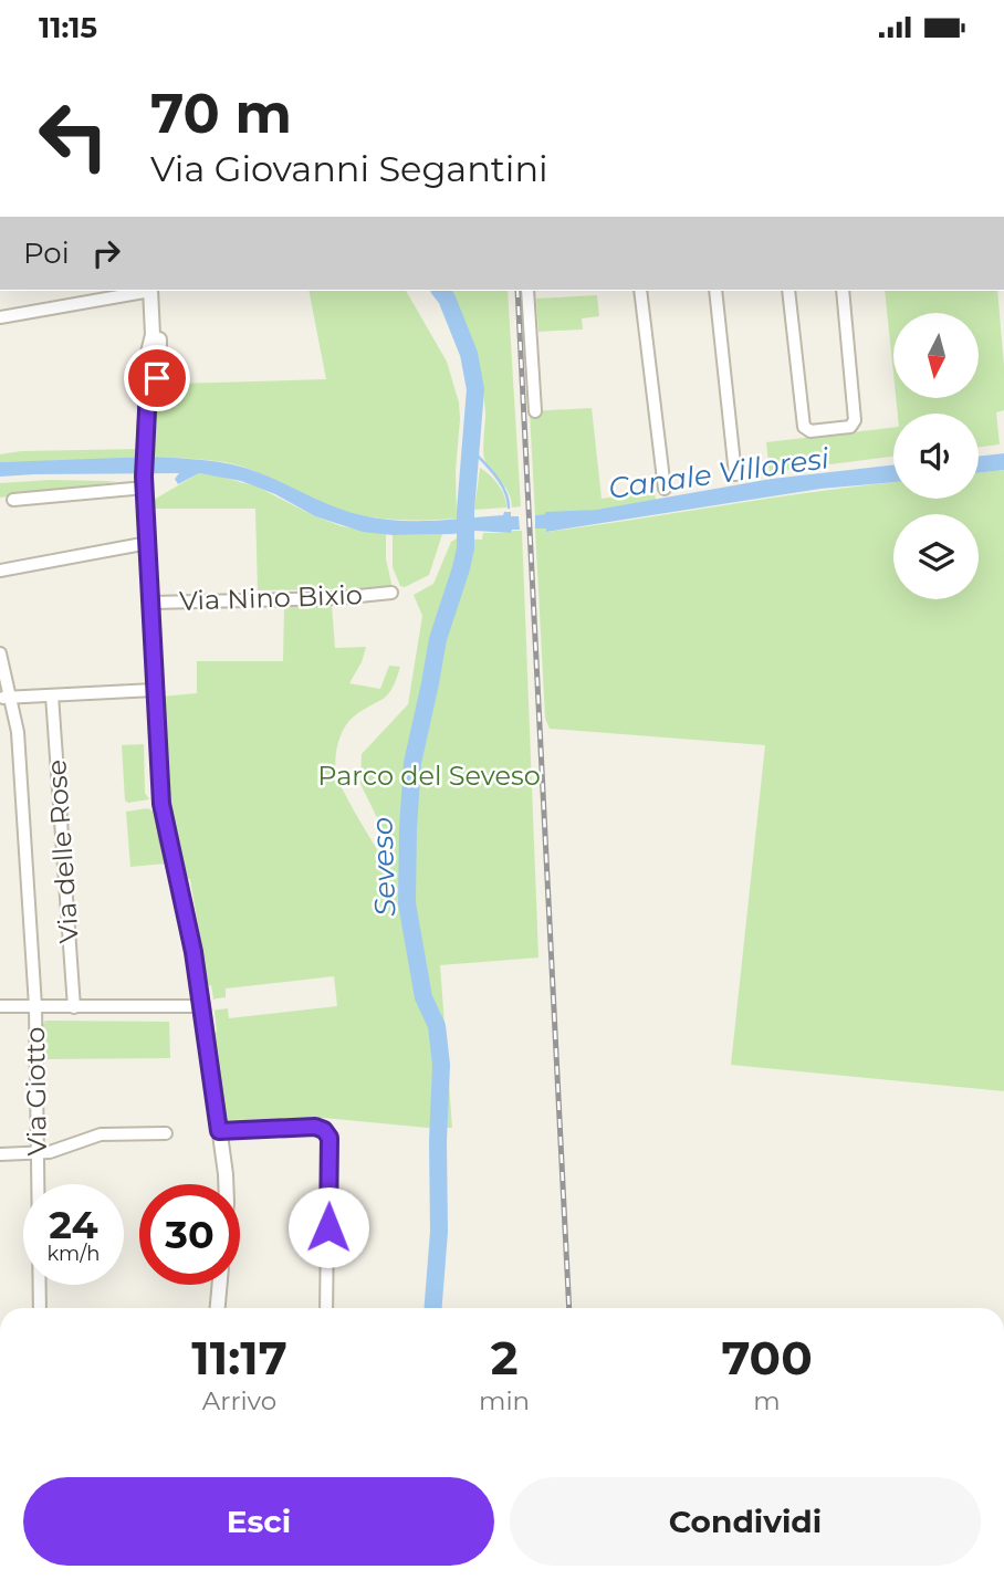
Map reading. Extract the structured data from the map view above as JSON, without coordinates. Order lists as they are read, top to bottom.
{
  "streets": {
    "street": ["Via Nino Bixio", "Via delle Rose", "Via Giotto"]
  },
  "water": ["Canale Villoresi", "Seveso"],
  "parks": ["Parco del Seveso"],
  "north": "bottom",
  "page": {
    "status": "11:15",
    "turn": ["70 m", "Via Giovanni Segantini"],
    "then": "Poi",
    "speed": "24 km/h",
    "limit": "30",
    "eta": [
      "11:17",
      "Arrivo",
      "2",
      "min",
      "700",
      "m"
    ],
    "buttons": ["Esci", "Condividi"]
  }
}
